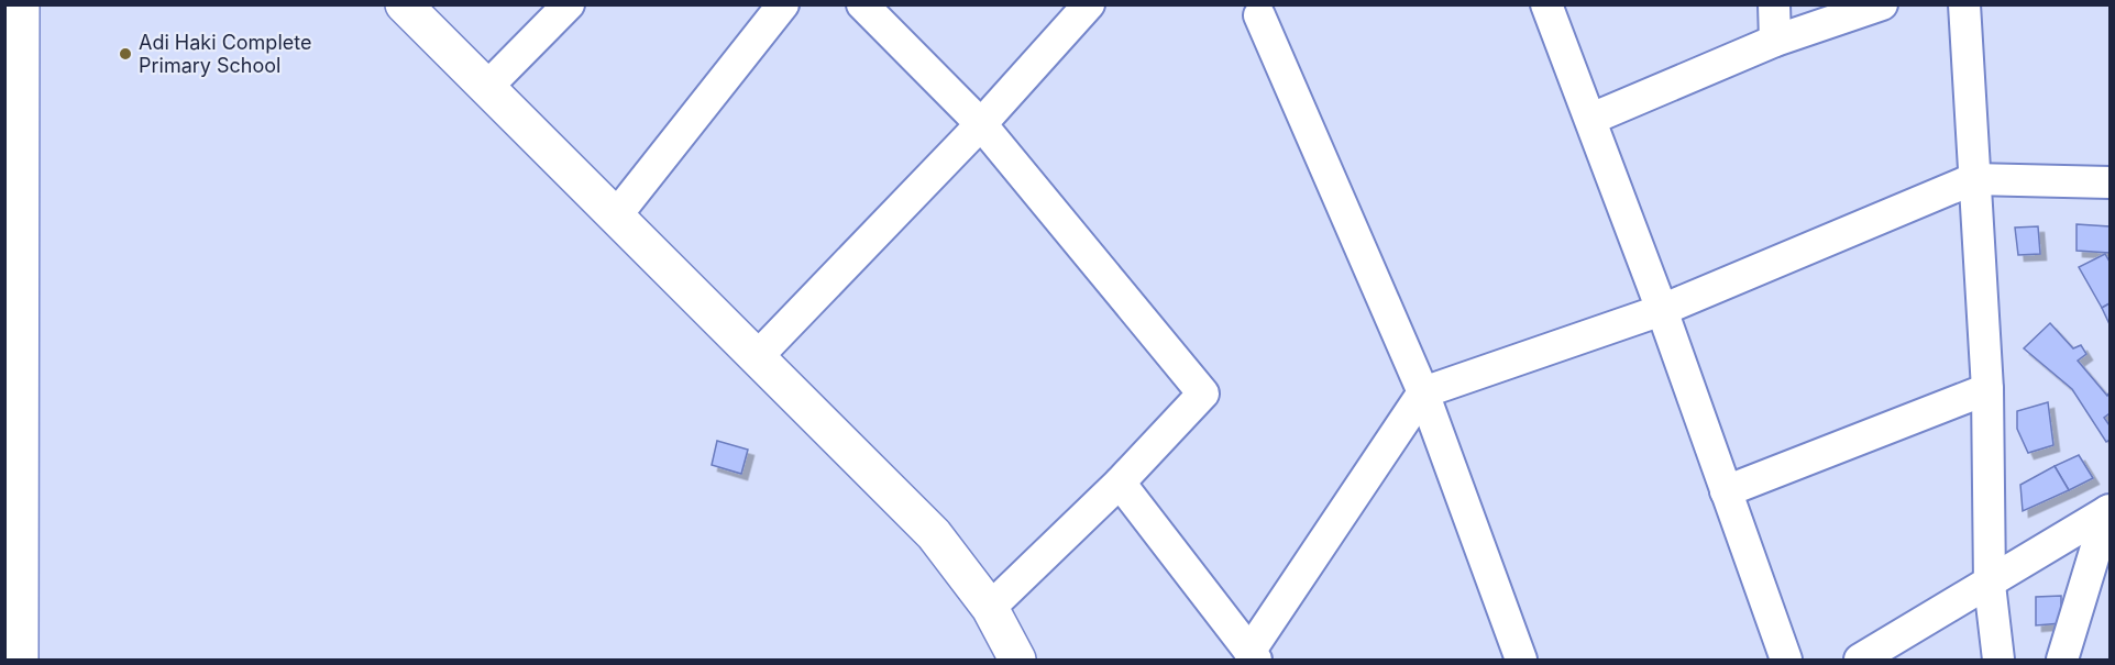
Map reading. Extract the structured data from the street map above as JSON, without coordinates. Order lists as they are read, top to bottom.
{
  "places": ["Adi Haki Complete Primary School"]
}
